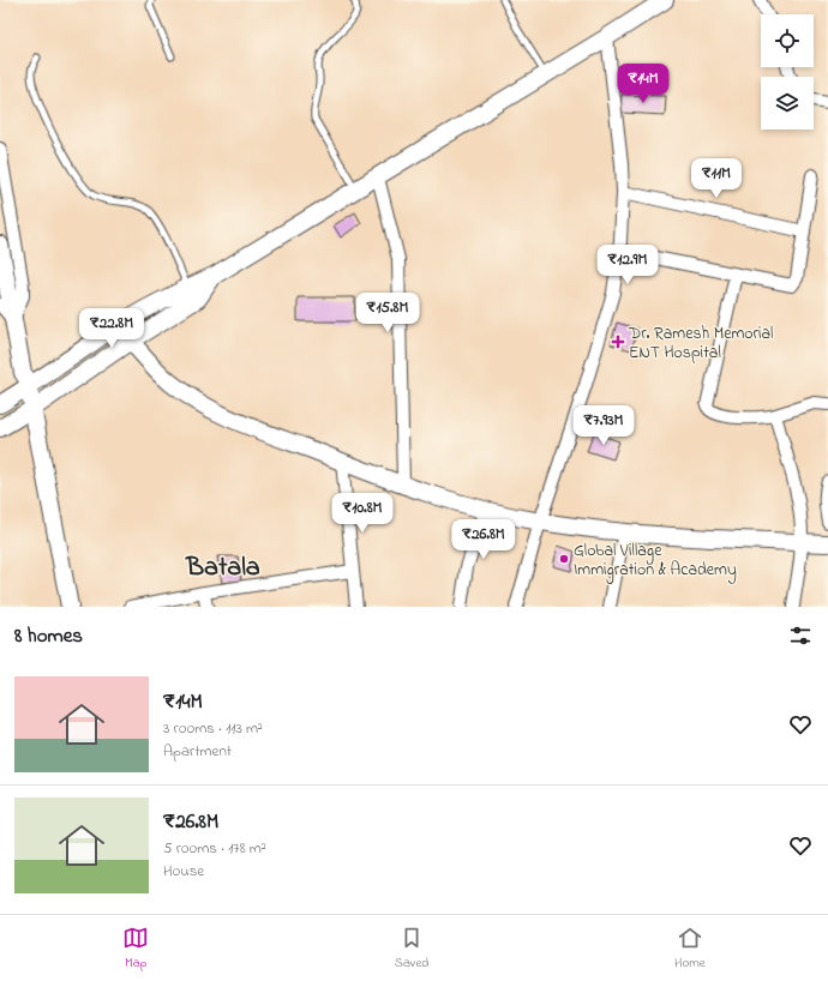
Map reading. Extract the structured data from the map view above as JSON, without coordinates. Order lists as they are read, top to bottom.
{
  "districts": ["Batala"],
  "places": {
    "health": ["Dr. Ramesh Memorial ENT Hospital"],
    "other": ["Global Village Immigration & Academy"]
  },
  "page": {
    "price": [
      "₹14M",
      "₹11M",
      "₹12.9M",
      "₹15.8M",
      "₹22.8M",
      "₹7.93M",
      "₹10.8M",
      "₹26.8M"
    ],
    "heading": "8 homes",
    "list": [
      {
        "name": "₹14M",
        "note": "3 rooms · 113 m² · Apartment"
      },
      {
        "name": "₹26.8M",
        "note": "5 rooms · 178 m² · House"
      }
    ],
    "tabs": ["Map", "Saved", "Home"]
  }
}
